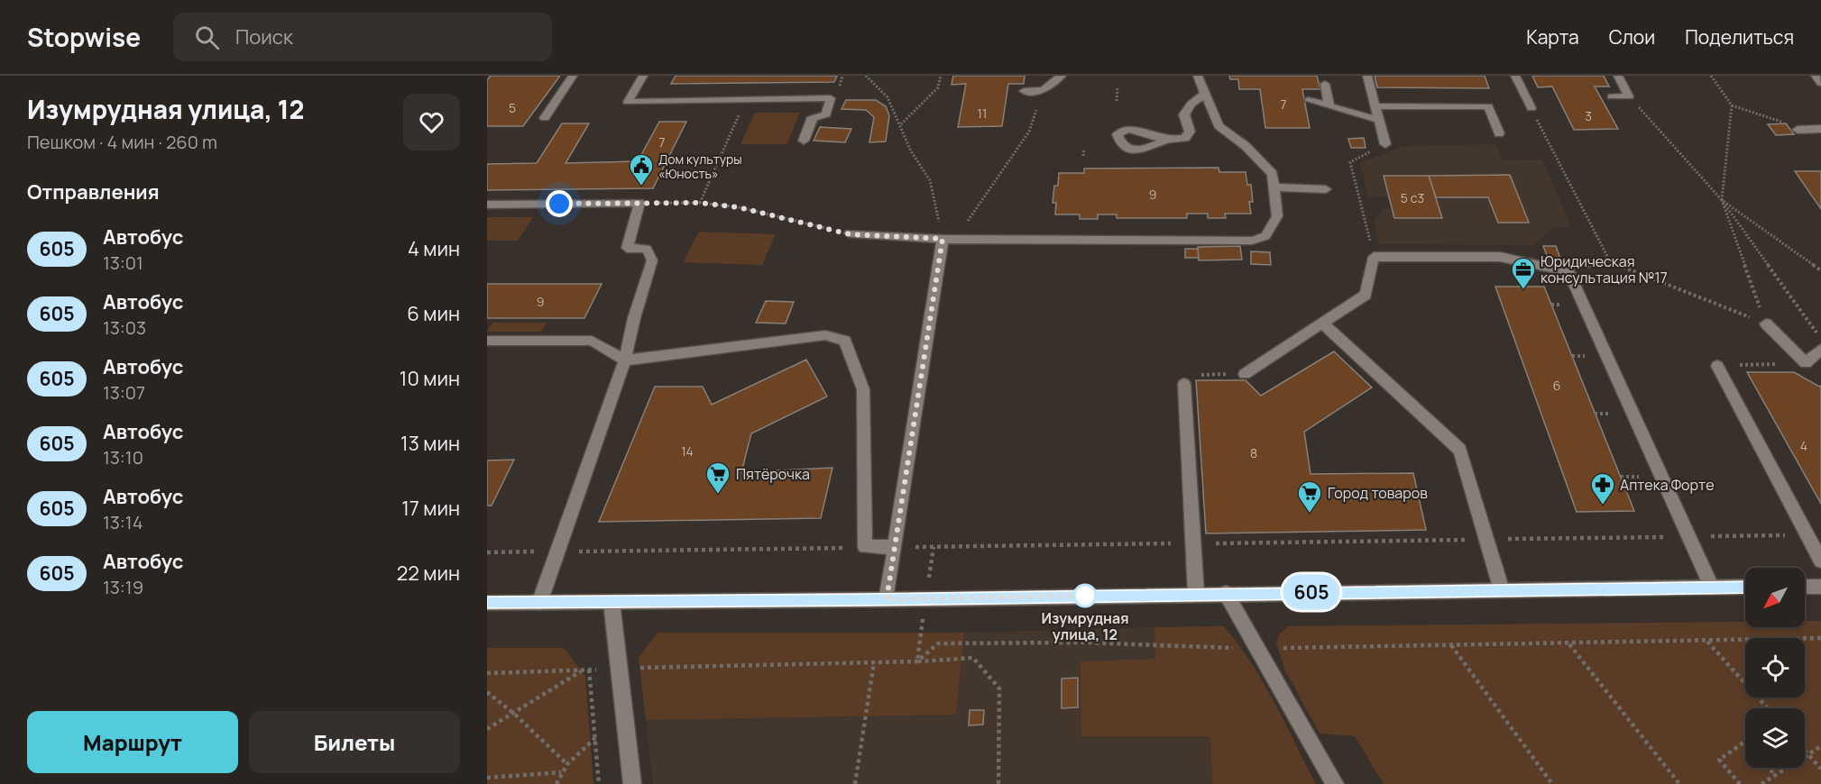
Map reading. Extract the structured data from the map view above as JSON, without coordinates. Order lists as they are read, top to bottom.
{
  "places": {
    "public building": ["Дом культуры «Юность»"],
    "office": ["Юридическая консультация №17"],
    "supermarket": ["Пятёрочка", "Город товаров"],
    "pharmacy": ["Аптека Форте"],
    "other": ["Изумрудная улица, 12"]
  },
  "lines": ["bus line 605"],
  "house_numbers": [
    "7",
    "5",
    "11",
    "3",
    "7",
    "9",
    "5 с3",
    "9",
    "6",
    "4",
    "14",
    "8"
  ],
  "north": "bottom left",
  "page": {
    "header": "Stopwise",
    "search": "Поиск",
    "nav": ["Карта", "Слои", "Поделиться"],
    "heading": [
      ["Изумрудная улица, 12", "Пешком · 4 мин · 260 m"],
      "Отправления"
    ],
    "on_map": "605",
    "list": [
      {
        "mark": "605",
        "name": "Автобус",
        "note": "13:01",
        "value": "4 мин"
      },
      {
        "mark": "605",
        "name": "Автобус",
        "note": "13:03",
        "value": "6 мин"
      },
      {
        "mark": "605",
        "name": "Автобус",
        "note": "13:07",
        "value": "10 мин"
      },
      {
        "mark": "605",
        "name": "Автобус",
        "note": "13:10",
        "value": "13 мин"
      },
      {
        "mark": "605",
        "name": "Автобус",
        "note": "13:14",
        "value": "17 мин"
      },
      {
        "mark": "605",
        "name": "Автобус",
        "note": "13:19",
        "value": "22 мин"
      }
    ],
    "buttons": ["Маршрут", "Билеты"]
  }
}
